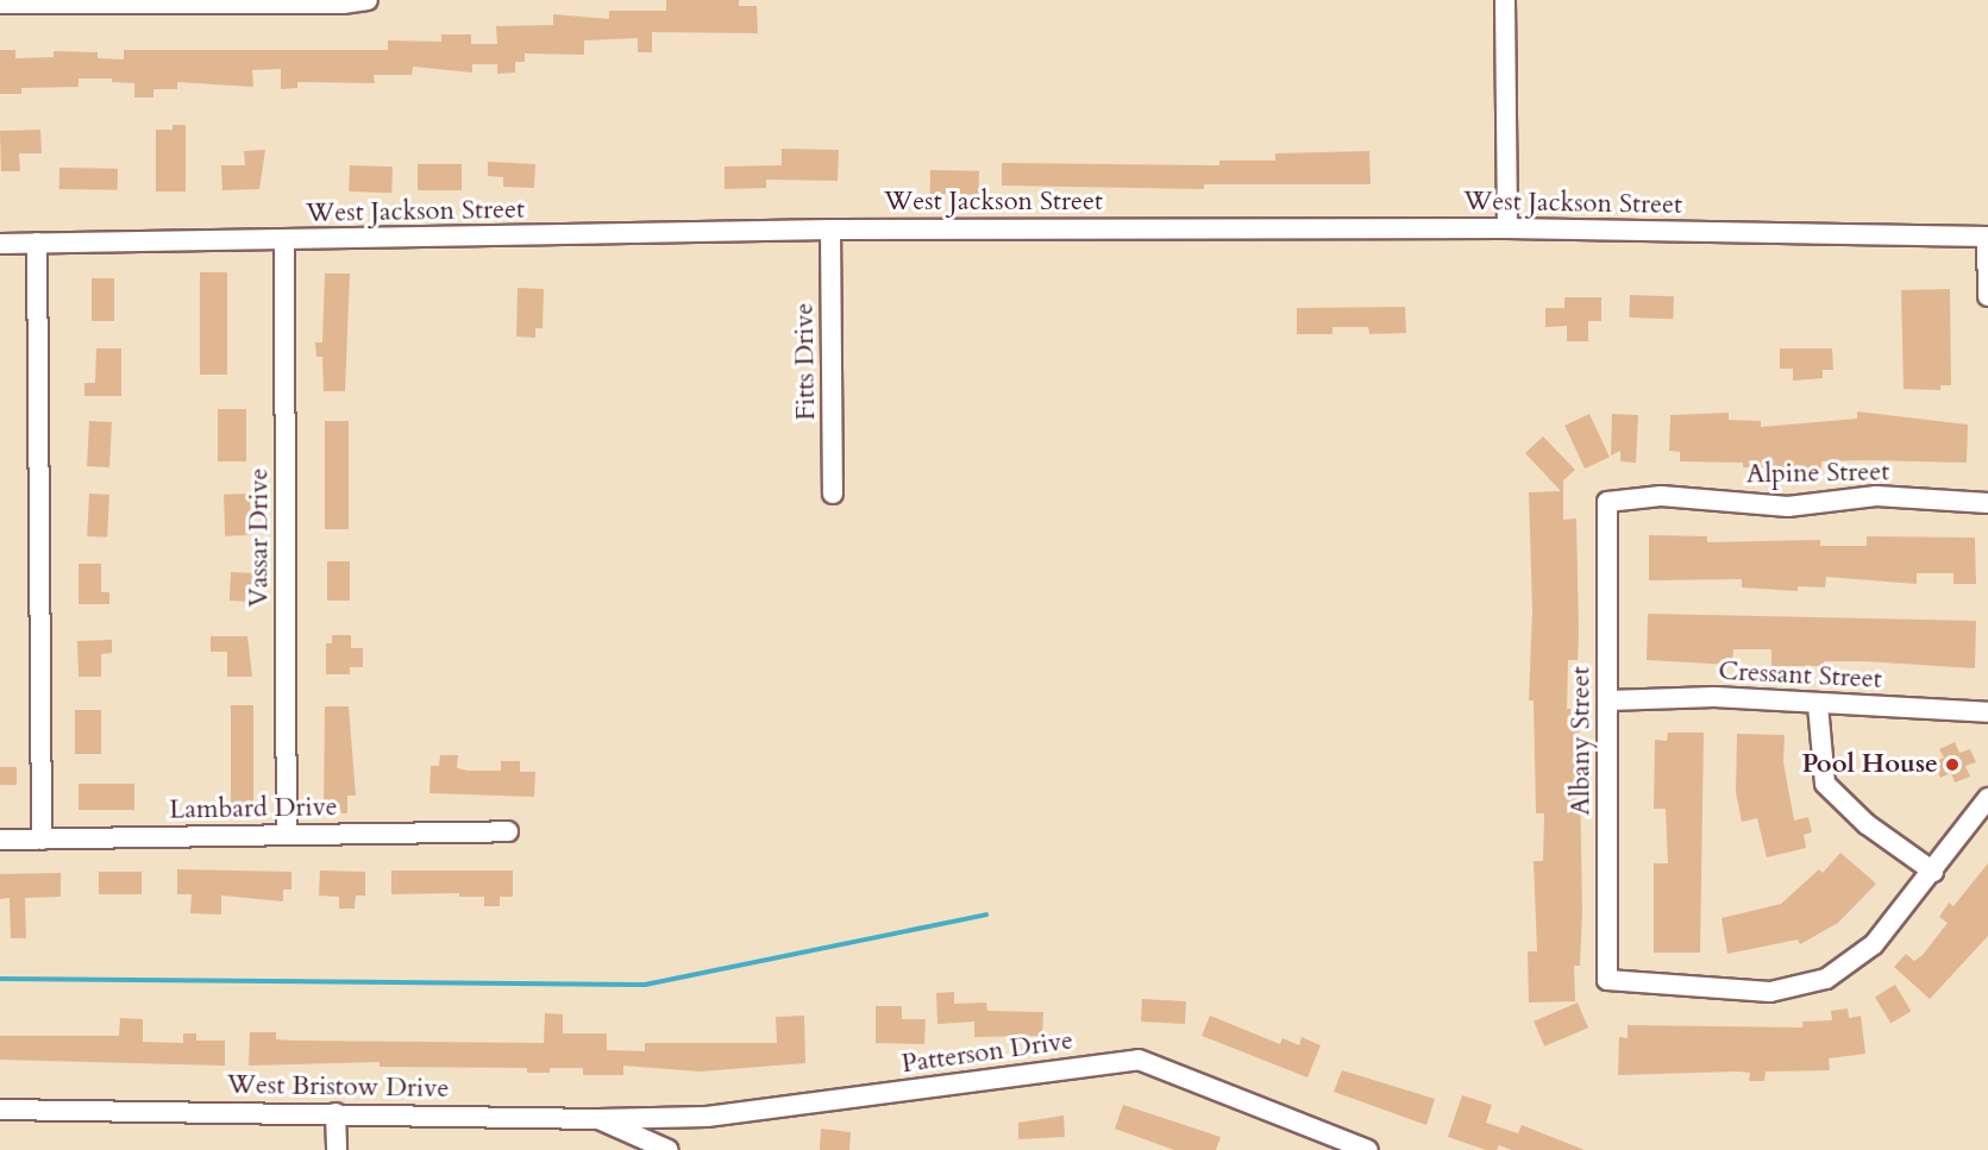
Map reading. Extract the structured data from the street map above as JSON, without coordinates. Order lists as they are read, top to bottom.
{
  "streets": {
    "street": [
      "West Jackson Street",
      "Fitts Drive",
      "Alpine Street",
      "Vassar Drive",
      "Cressant Street",
      "Albany Street",
      "Lambard Drive",
      "Patterson Drive",
      "West Bristow Drive"
    ]
  },
  "crossings": [
    ["West Jackson Street", "Fitts Drive"],
    ["West Jackson Street", "Vassar Drive"],
    ["Alpine Street", "Albany Street"],
    ["Vassar Drive", "Lambard Drive"],
    ["Cressant Street", "Albany Street"],
    ["Patterson Drive", "West Bristow Drive"]
  ],
  "places": ["Pool House"]
}
